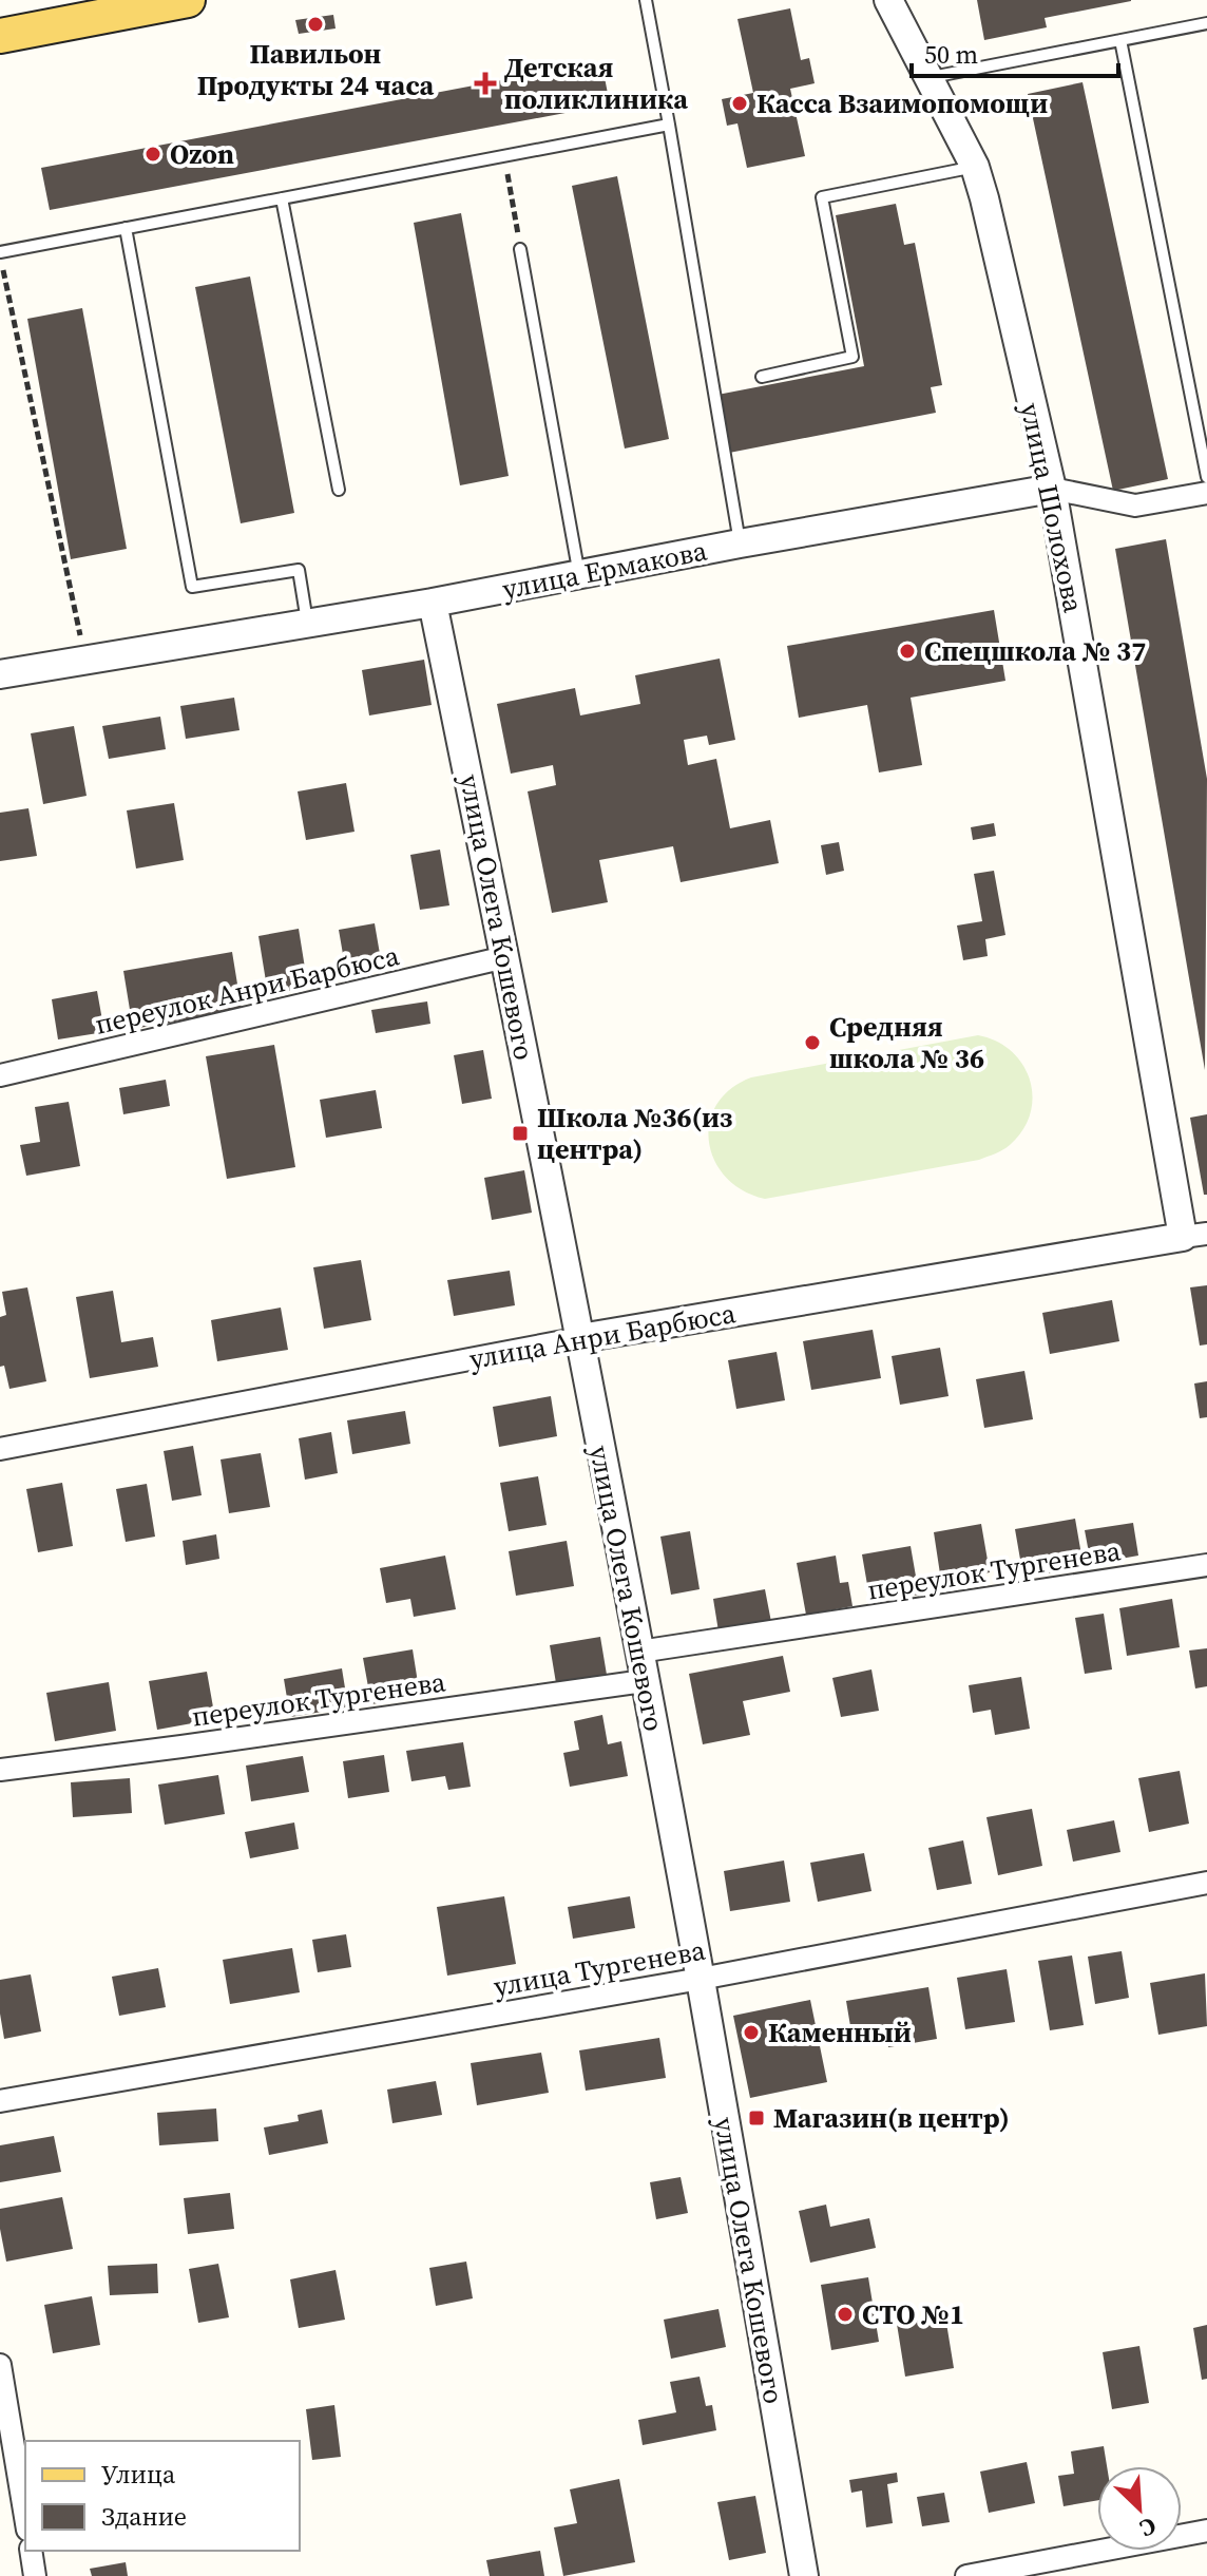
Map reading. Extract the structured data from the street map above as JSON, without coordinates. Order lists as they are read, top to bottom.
{
  "streets": {
    "street": [
      "улица Шолохова",
      "улица Ермакова",
      "улица Олега Кошевого",
      "переулок Анри Барбюса",
      "улица Анри Барбюса",
      "переулок Тургенева",
      "улица Тургенева"
    ]
  },
  "crossings": [
    ["улица Шолохова", "улица Ермакова"],
    ["улица Шолохова", "улица Анри Барбюса"],
    ["улица Ермакова", "улица Олега Кошевого"],
    ["улица Олега Кошевого", "переулок Анри Барбюса"],
    ["улица Олега Кошевого", "улица Анри Барбюса"],
    ["улица Олега Кошевого", "переулок Тургенева"],
    ["улица Олега Кошевого", "улица Тургенева"]
  ],
  "places": {
    "other": [
      "Павильон Продукты 24 часа",
      "Касса Взаимопомощи",
      "Ozon",
      "Спецшкола № 37",
      "Средняя школа № 36",
      "Каменный",
      "СТО №1"
    ],
    "health": ["Детская поликлиника"],
    "transit": ["Школа №36(из центра)", "Магазин(в центр)"]
  },
  "legend": ["Улица", "Здание"],
  "scale_bar": "50 m",
  "north": "bottom right"
}
